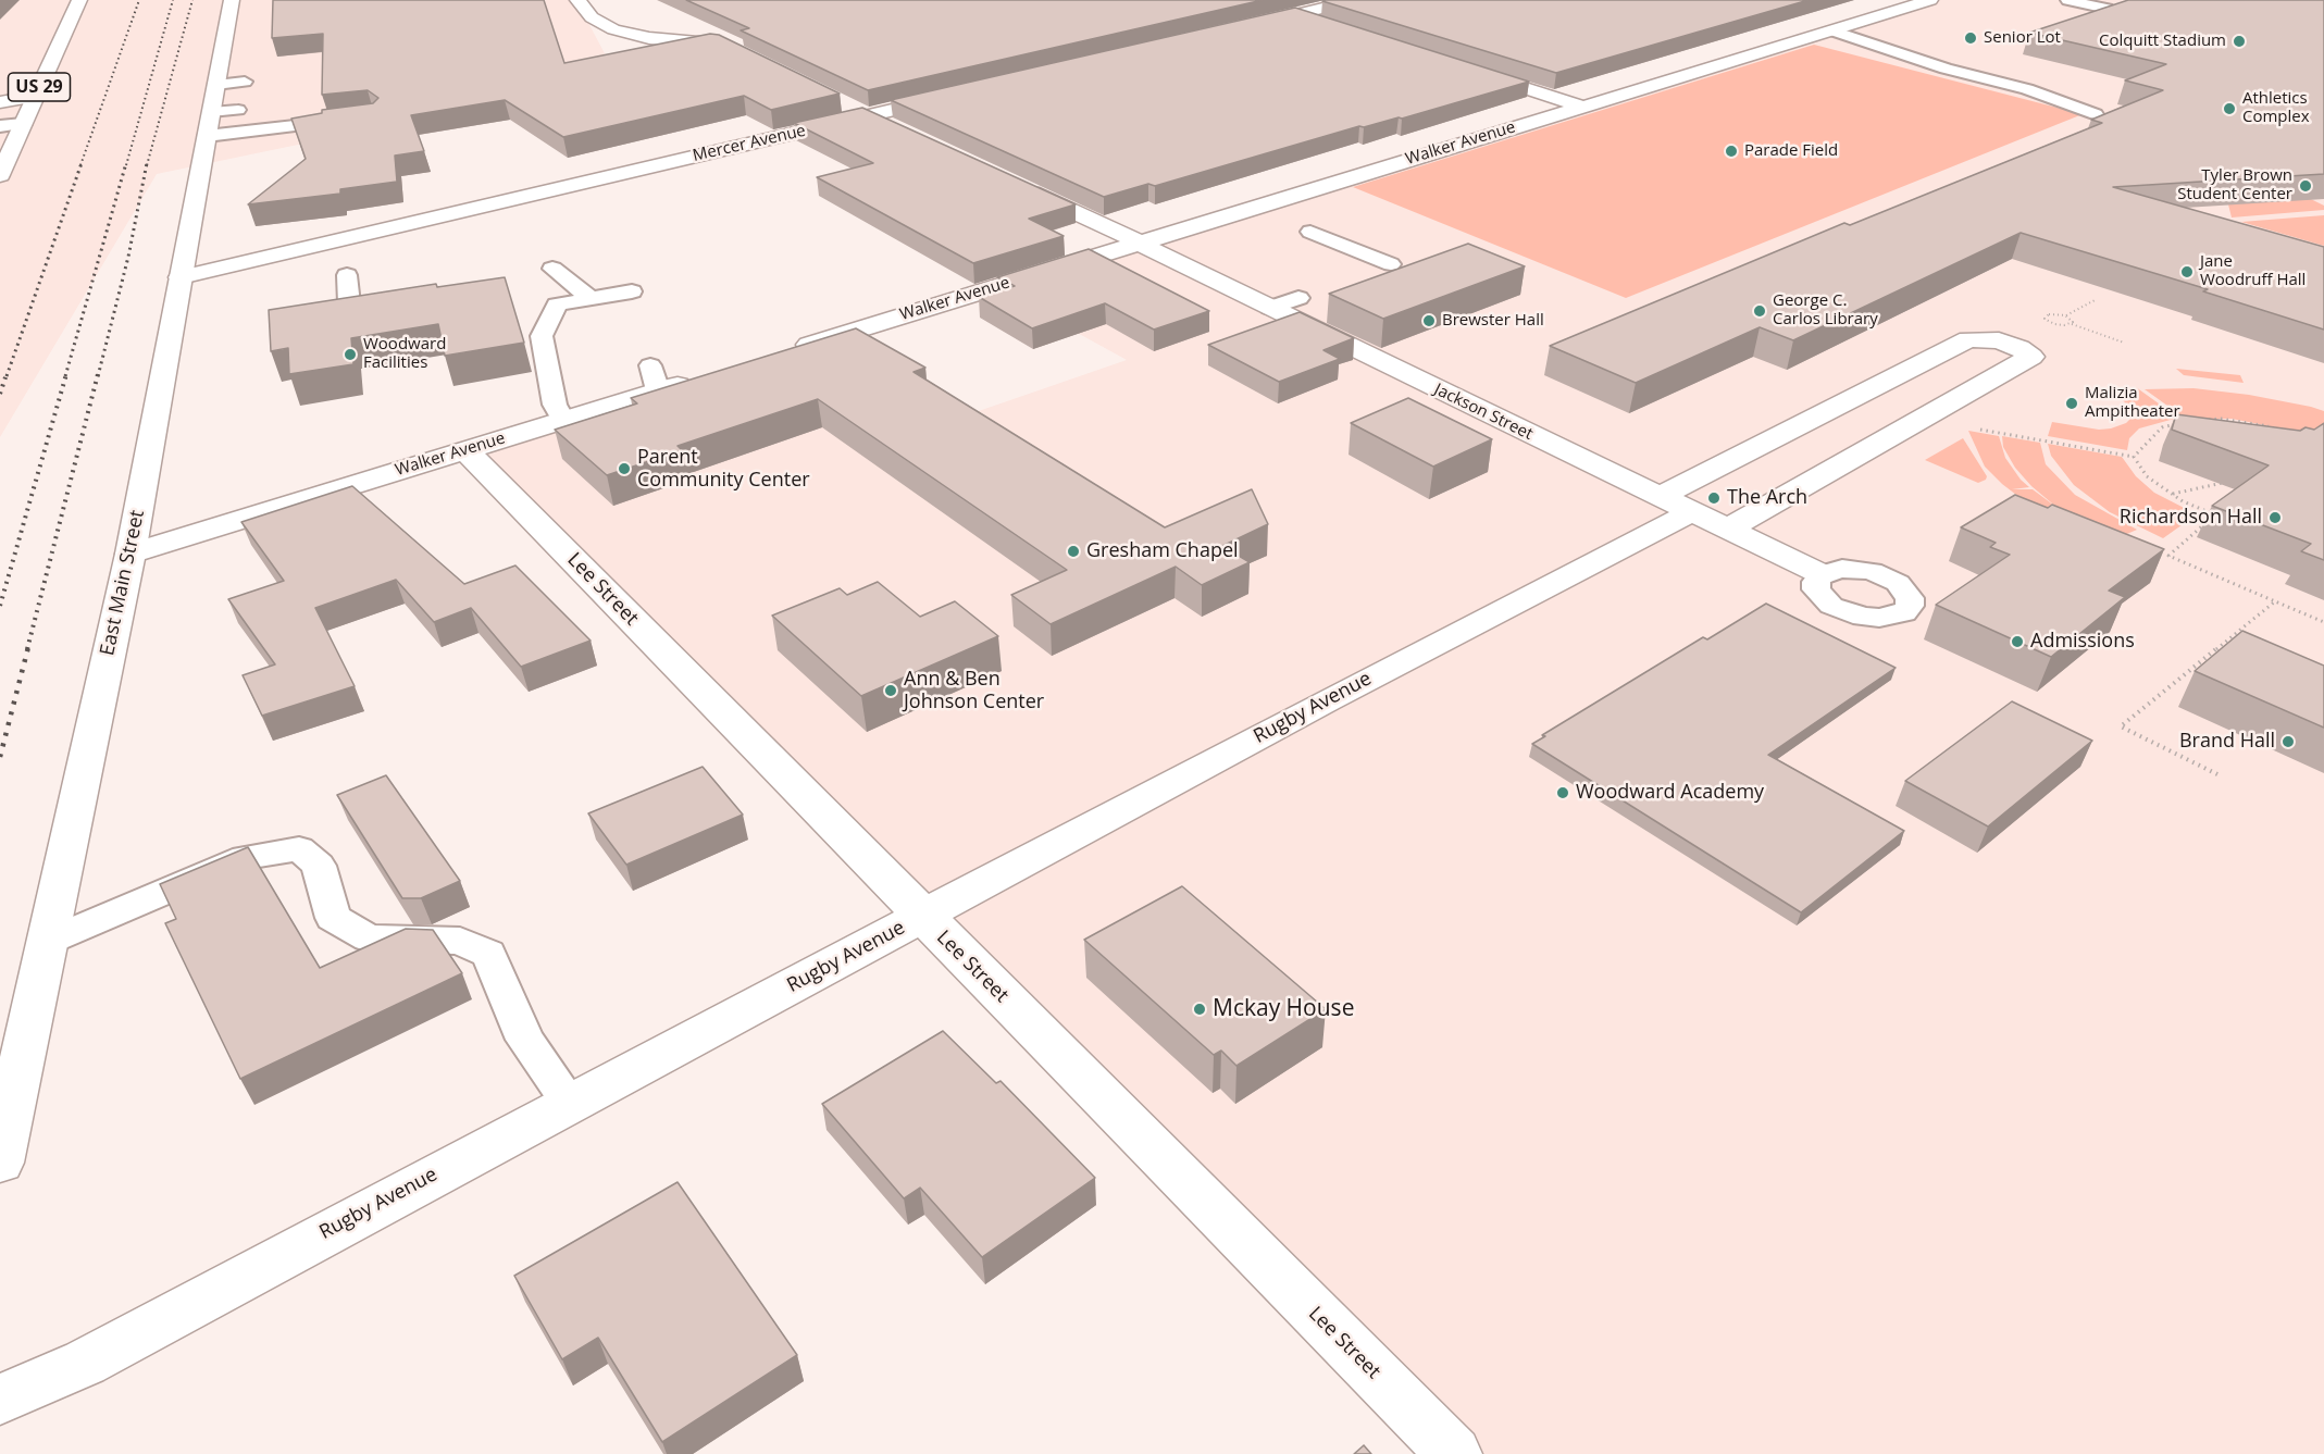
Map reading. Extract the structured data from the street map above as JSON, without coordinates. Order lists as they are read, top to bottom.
{
  "streets": {
    "street": [
      "US 29",
      "Mercer Avenue",
      "Walker Avenue",
      "Jackson Street",
      "East Main Street",
      "Lee Street",
      "Rugby Avenue"
    ]
  },
  "crossings": [
    ["Mercer Avenue", "East Main Street"],
    ["Walker Avenue", "Jackson Street"],
    ["Walker Avenue", "East Main Street"],
    ["Walker Avenue", "Lee Street"],
    ["Jackson Street", "Rugby Avenue"],
    ["Lee Street", "Rugby Avenue"]
  ],
  "places": [
    "Senior Lot",
    "Colquitt Stadium",
    "Athletics Complex",
    "Parade Field",
    "Tyler Brown Student Center",
    "Jane Woodruff Hall",
    "George C. Carlos Library",
    "Brewster Hall",
    "Woodward Facilities",
    "Malizia Ampitheater",
    "Parent Community Center",
    "The Arch",
    "Richardson Hall",
    "Gresham Chapel",
    "Admissions",
    "Ann & Ben Johnson Center",
    "Brand Hall",
    "Woodward Academy",
    "Mckay House"
  ]
}
